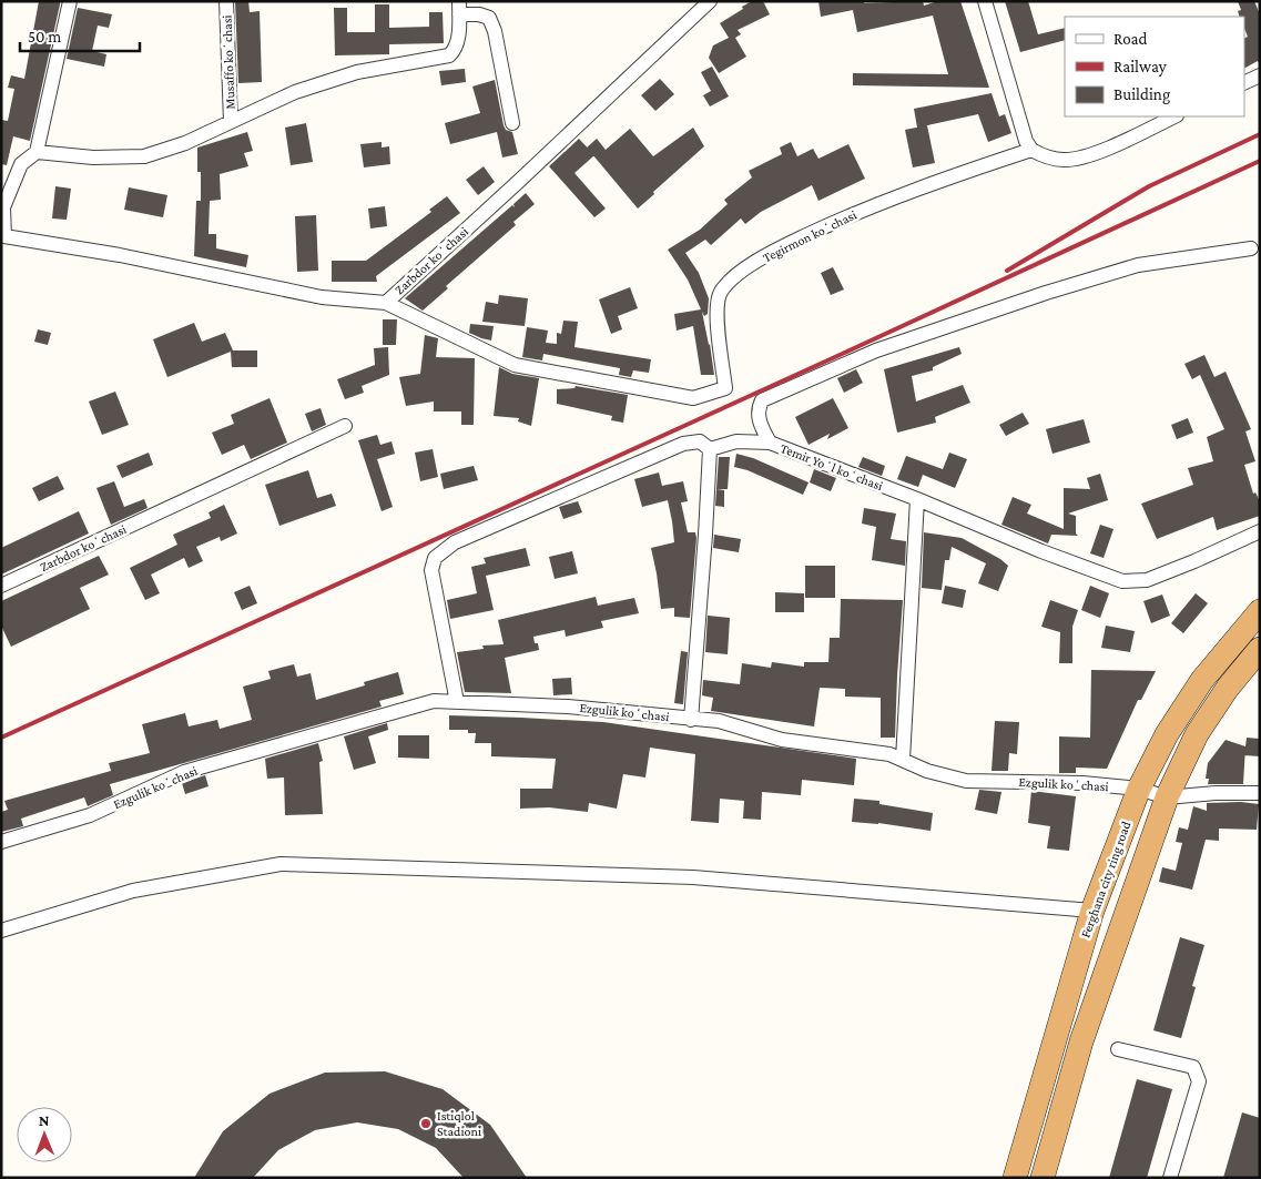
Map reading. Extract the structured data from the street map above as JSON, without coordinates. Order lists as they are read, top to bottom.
{
  "streets": {
    "highway": ["Ferghana city ring road"],
    "street": [
      "Musaffo koʻchasi",
      "Tegirmon koʻchasi",
      "Zarbdor koʻchasi",
      "Temir Yoʻl koʻchasi",
      "Ezgulik koʻchasi"
    ]
  },
  "crossings": [
    ["Tegirmon koʻchasi", "Zarbdor koʻchasi"],
    ["Ezgulik koʻchasi", "Ferghana city ring road"]
  ],
  "places": ["Istiqlol Stadioni"],
  "legend": ["Road", "Railway", "Building"],
  "scale_bar": "50 m",
  "north": "top"
}
